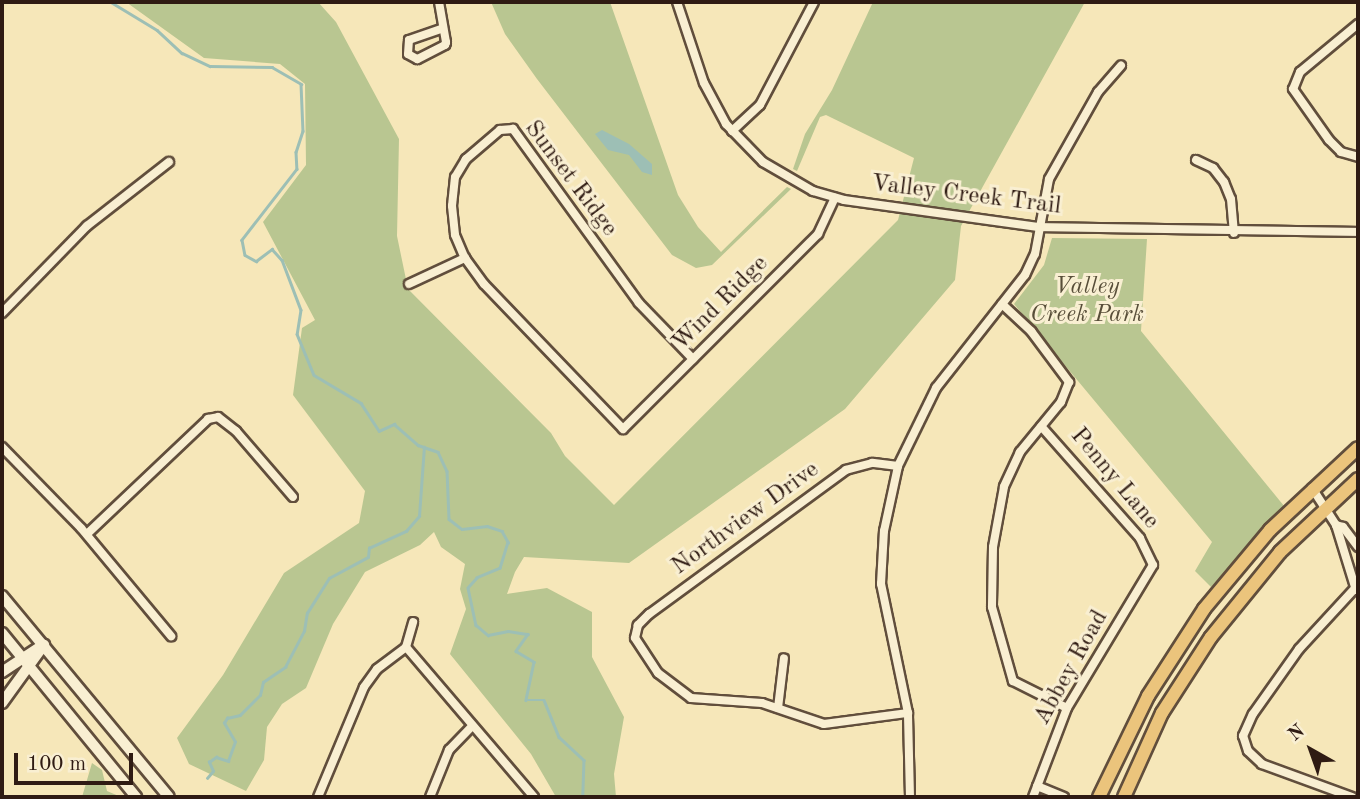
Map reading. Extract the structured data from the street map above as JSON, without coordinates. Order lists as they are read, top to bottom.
{
  "streets": {
    "street": [
      "Sunset Ridge",
      "Valley Creek Trail",
      "Wind Ridge",
      "Penny Lane",
      "Northview Drive",
      "Abbey Road"
    ]
  },
  "crossings": [
    ["Sunset Ridge", "Wind Ridge"],
    ["Valley Creek Trail", "Wind Ridge"],
    ["Penny Lane", "Abbey Road"]
  ],
  "parks": ["Valley Creek Park"],
  "scale_bar": "100 m",
  "north": "top left"
}
